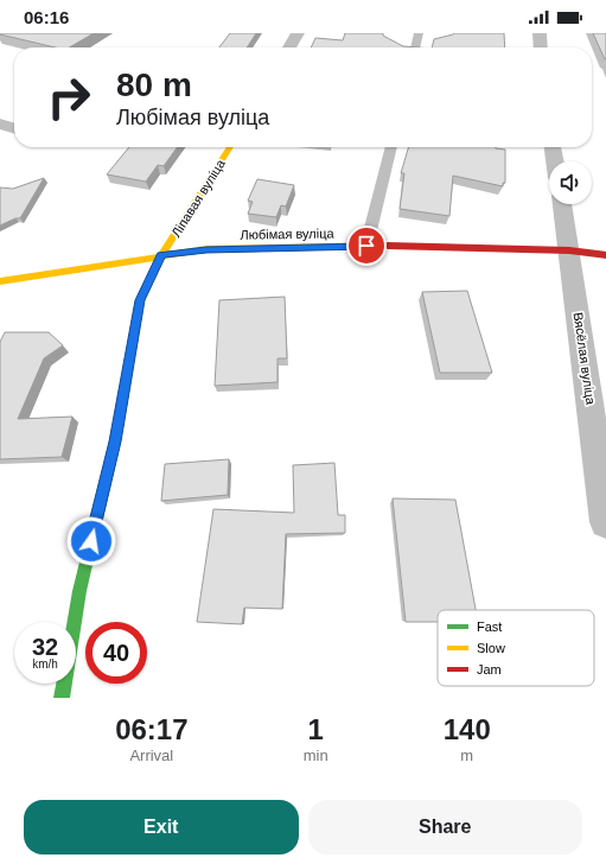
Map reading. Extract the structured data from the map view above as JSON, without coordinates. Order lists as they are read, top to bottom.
{
  "streets": {
    "street": ["Ліпавая вуліца", "Любімая вуліца", "Вясёлая вуліца"]
  },
  "crossings": [
    ["Ліпавая вуліца", "Любімая вуліца"],
    ["Любімая вуліца", "Вясёлая вуліца"]
  ],
  "legend": ["Fast", "Slow", "Jam"],
  "page": {
    "status": "06:16",
    "turn": ["80 m", "Любімая вуліца"],
    "speed": "32 km/h",
    "limit": "40",
    "eta": [
      "06:17",
      "Arrival",
      "1",
      "min",
      "140",
      "m"
    ],
    "buttons": ["Exit", "Share"]
  }
}
